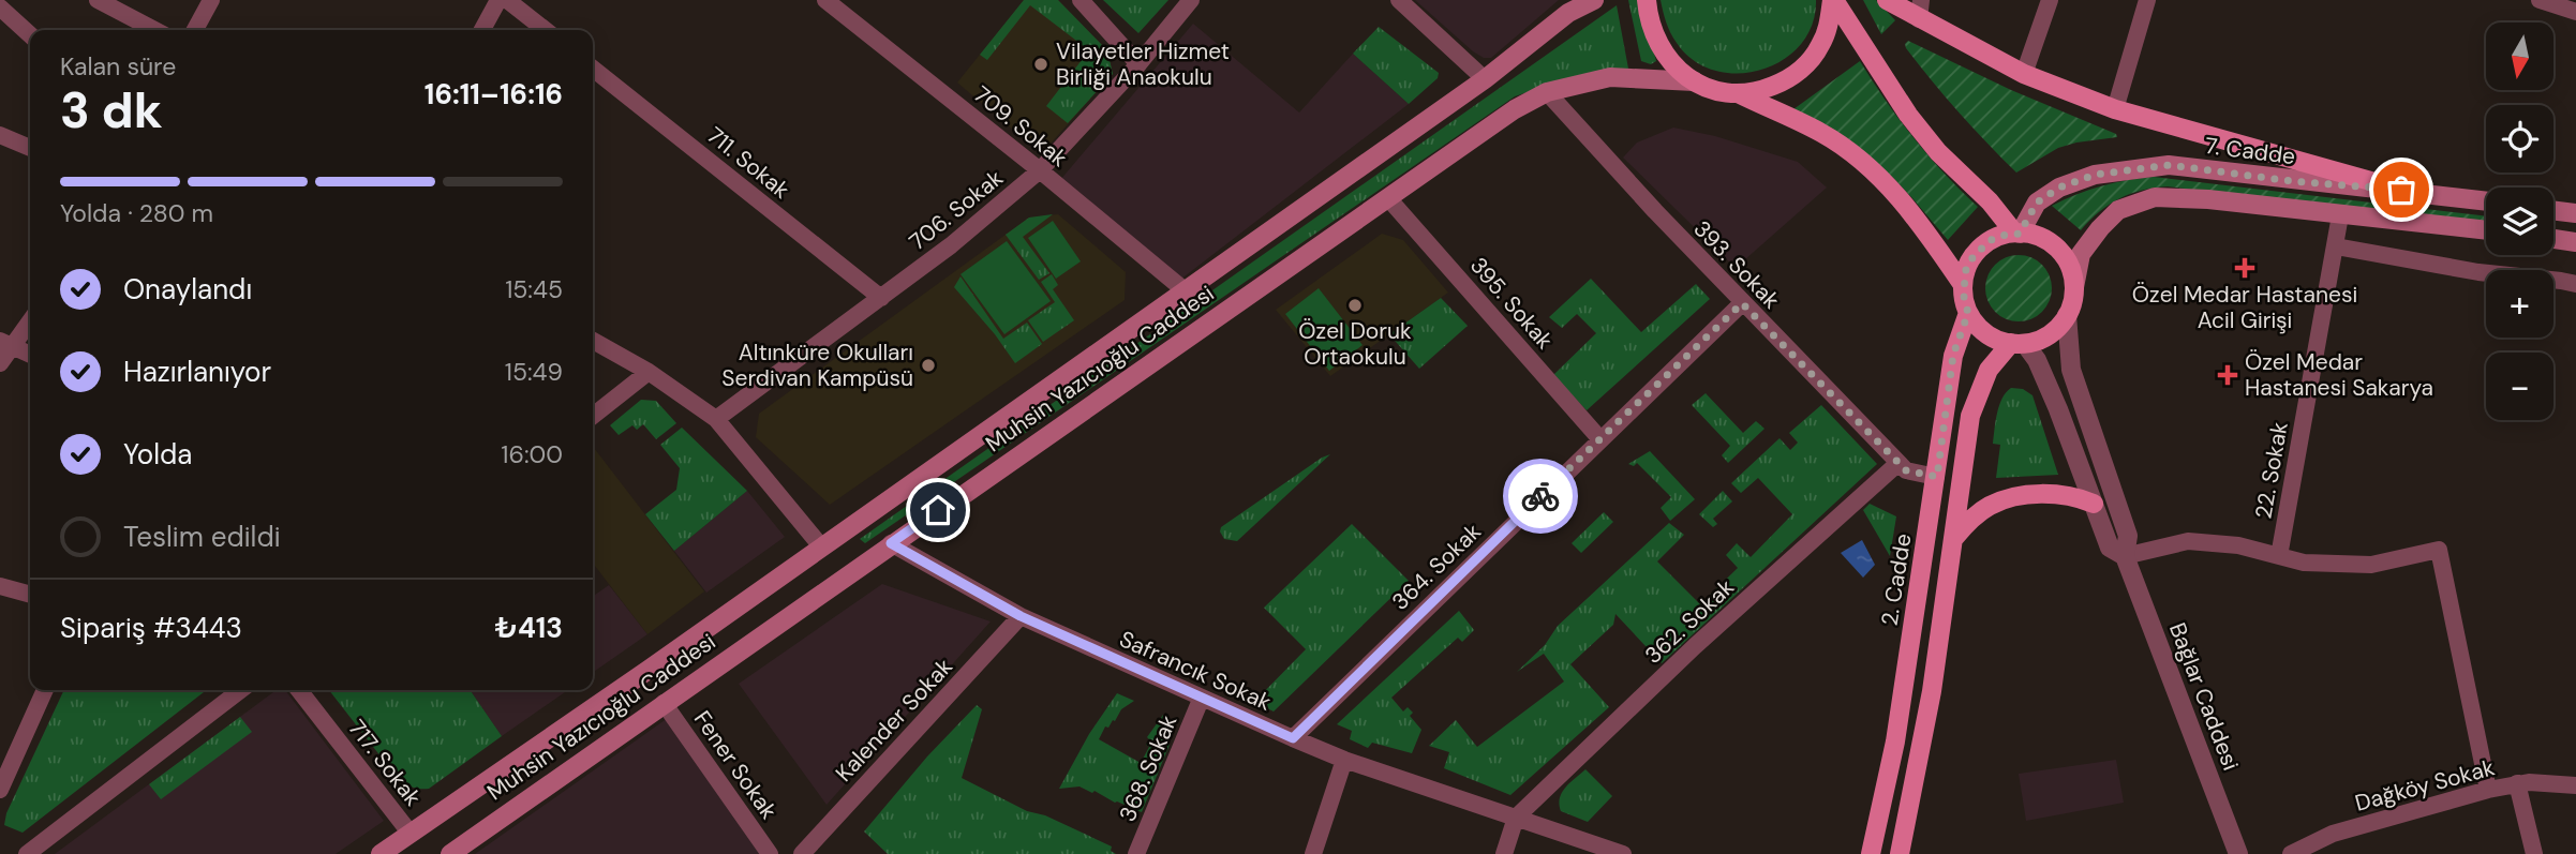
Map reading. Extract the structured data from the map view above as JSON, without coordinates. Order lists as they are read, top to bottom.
{
  "streets": {
    "main road": ["7. Cadde", "Muhsin Yazıcıoğlu Caddesi", "2. Cadde"],
    "street": [
      "709. Sokak",
      "711. Sokak",
      "706. Sokak",
      "393. Sokak",
      "395. Sokak",
      "22. Sokak",
      "364. Sokak",
      "362. Sokak",
      "Safrancık Sokak",
      "Bağlar Caddesi",
      "Kalender Sokak",
      "717. Sokak",
      "Fener Sokak",
      "368. Sokak",
      "Dağköy Sokak"
    ]
  },
  "crossings": [
    ["709. Sokak", "706. Sokak"],
    ["709. Sokak", "Muhsin Yazıcıoğlu Caddesi"],
    ["7. Cadde", "2. Cadde"],
    ["7. Cadde", "Bağlar Caddesi"],
    ["711. Sokak", "706. Sokak"],
    ["393. Sokak", "Muhsin Yazıcıoğlu Caddesi"],
    ["393. Sokak", "364. Sokak"],
    ["393. Sokak", "362. Sokak"],
    ["395. Sokak", "Muhsin Yazıcıoğlu Caddesi"],
    ["395. Sokak", "364. Sokak"],
    ["Muhsin Yazıcıoğlu Caddesi", "Safrancık Sokak"],
    ["Muhsin Yazıcıoğlu Caddesi", "717. Sokak"],
    ["Muhsin Yazıcıoğlu Caddesi", "Fener Sokak"],
    ["364. Sokak", "Safrancık Sokak"],
    ["2. Cadde", "Bağlar Caddesi"],
    ["362. Sokak", "Safrancık Sokak"],
    ["Safrancık Sokak", "Kalender Sokak"],
    ["Safrancık Sokak", "368. Sokak"]
  ],
  "places": {
    "other": ["Vilayetler Hizmet Birliği Anaokulu", "Özel Doruk Ortaokulu", "Altınküre Okulları Serdivan Kampüsü"],
    "health": ["Özel Medar Hastanesi Acil Girişi", "Özel Medar Hastanesi Sakarya"]
  },
  "north": "bottom",
  "page": {
    "map_buttons": ["+", "−"],
    "heading": ["3 dk", "Kalan süre", "16:11–16:16"],
    "panel": ["Sipariş #3443", "₺413"],
    "bar": "Yolda · 280 m",
    "list": [
      ["Onaylandı", "15:45"],
      ["Hazırlanıyor", "15:49"],
      ["Yolda", "16:00"],
      "Teslim edildi"
    ]
  }
}
